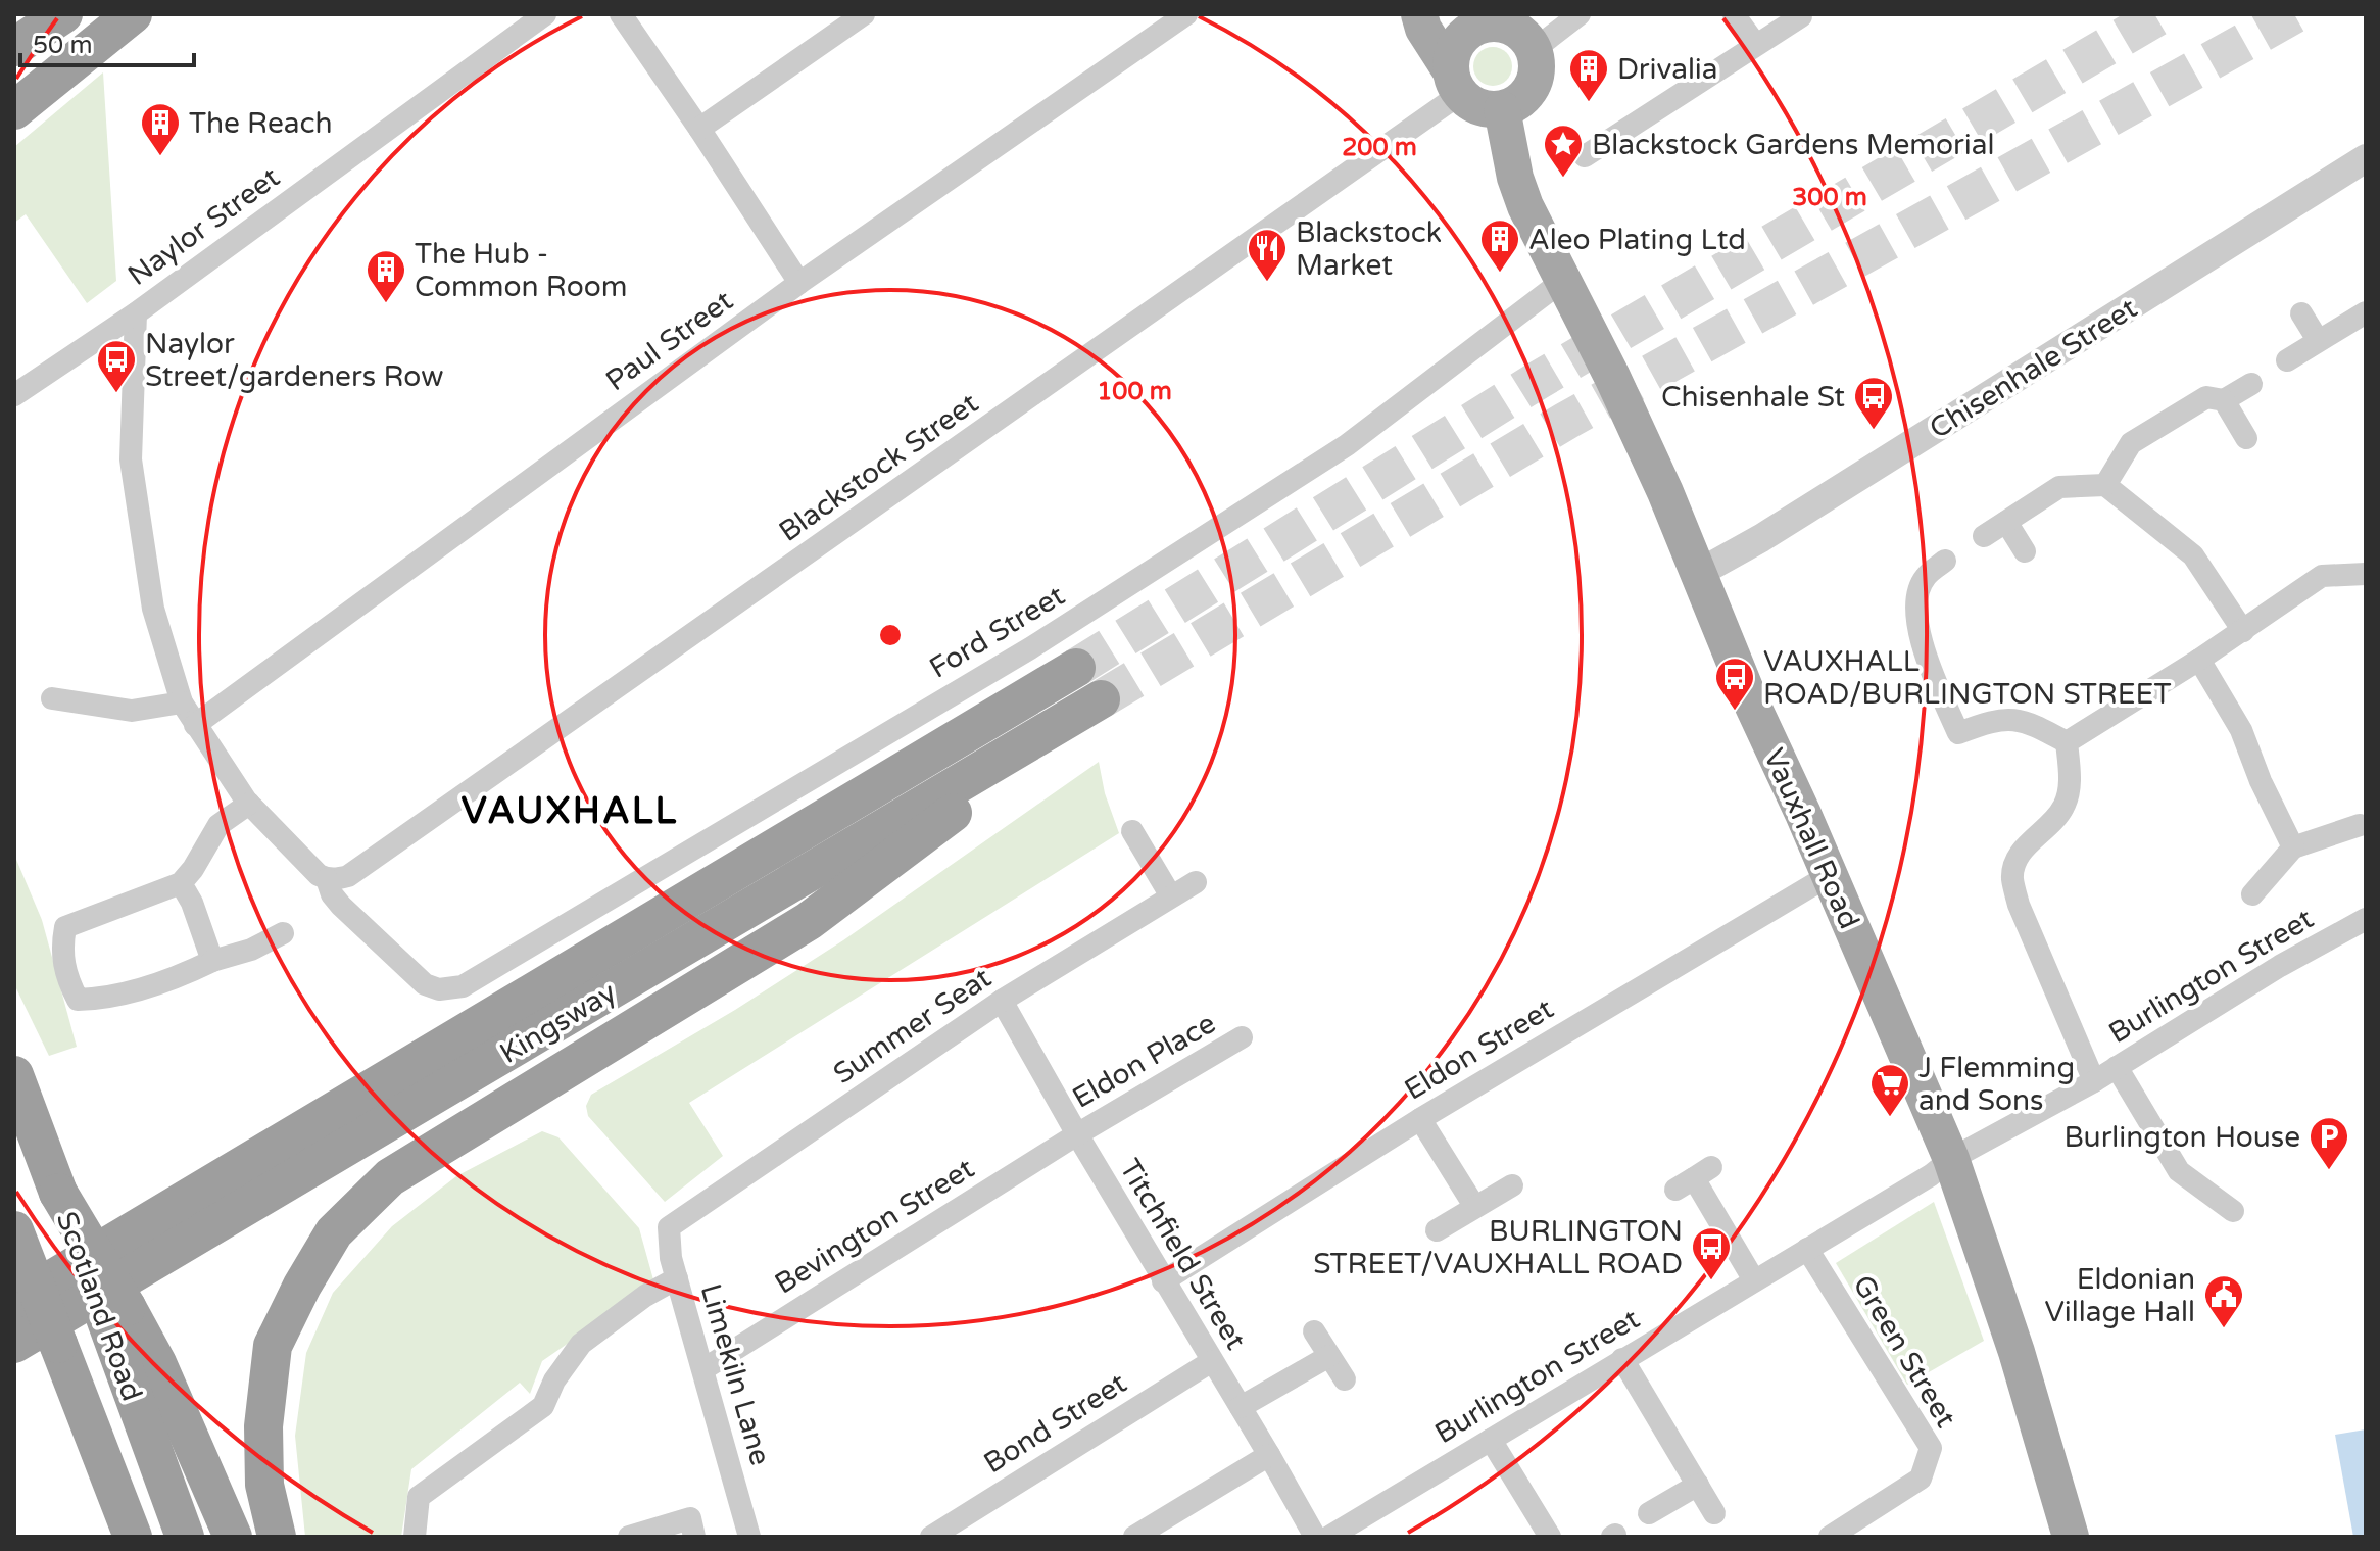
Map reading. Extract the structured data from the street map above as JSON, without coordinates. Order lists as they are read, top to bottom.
{
  "streets": {
    "highway": ["Kingsway", "Scotland Road"],
    "main road": ["Vauxhall Road"],
    "street": [
      "Naylor Street",
      "Paul Street",
      "Chisenhale Street",
      "Blackstock Street",
      "Ford Street",
      "Burlington Street",
      "Summer Seat",
      "Eldon Street",
      "Eldon Place",
      "Bevington Street",
      "Titchfield Street",
      "Green Street",
      "Limekiln Lane",
      "Bond Street"
    ]
  },
  "crossings": [
    ["Chisenhale Street", "Vauxhall Road"],
    ["Blackstock Street", "Ford Street"],
    ["Blackstock Street", "Vauxhall Road"],
    ["Ford Street", "Vauxhall Road"],
    ["Vauxhall Road", "Burlington Street"],
    ["Vauxhall Road", "Eldon Street"],
    ["Burlington Street", "Green Street"],
    ["Summer Seat", "Titchfield Street"],
    ["Summer Seat", "Limekiln Lane"],
    ["Eldon Street", "Titchfield Street"],
    ["Eldon Place", "Bevington Street"],
    ["Eldon Place", "Titchfield Street"],
    ["Bevington Street", "Titchfield Street"],
    ["Bevington Street", "Limekiln Lane"],
    ["Titchfield Street", "Bond Street"]
  ],
  "districts": ["VAUXHALL"],
  "places": {
    "building": [
      "Drivalia",
      "The Reach",
      "Aleo Plating Ltd",
      "The Hub - Common Room"
    ],
    "place": ["Blackstock Gardens Memorial"],
    "restaurant": ["Blackstock Market"],
    "bus stop": [
      "Naylor Street/gardeners Row",
      "Chisenhale St",
      "VAUXHALL ROAD/BURLINGTON STREET",
      "BURLINGTON STREET/VAUXHALL ROAD"
    ],
    "supermarket": ["J Flemming and Sons"],
    "parking": ["Burlington House"],
    "public building": ["Eldonian Village Hall"]
  },
  "scale_bar": "50 m",
  "rings": ["200 m", "300 m", "100 m"]
}
